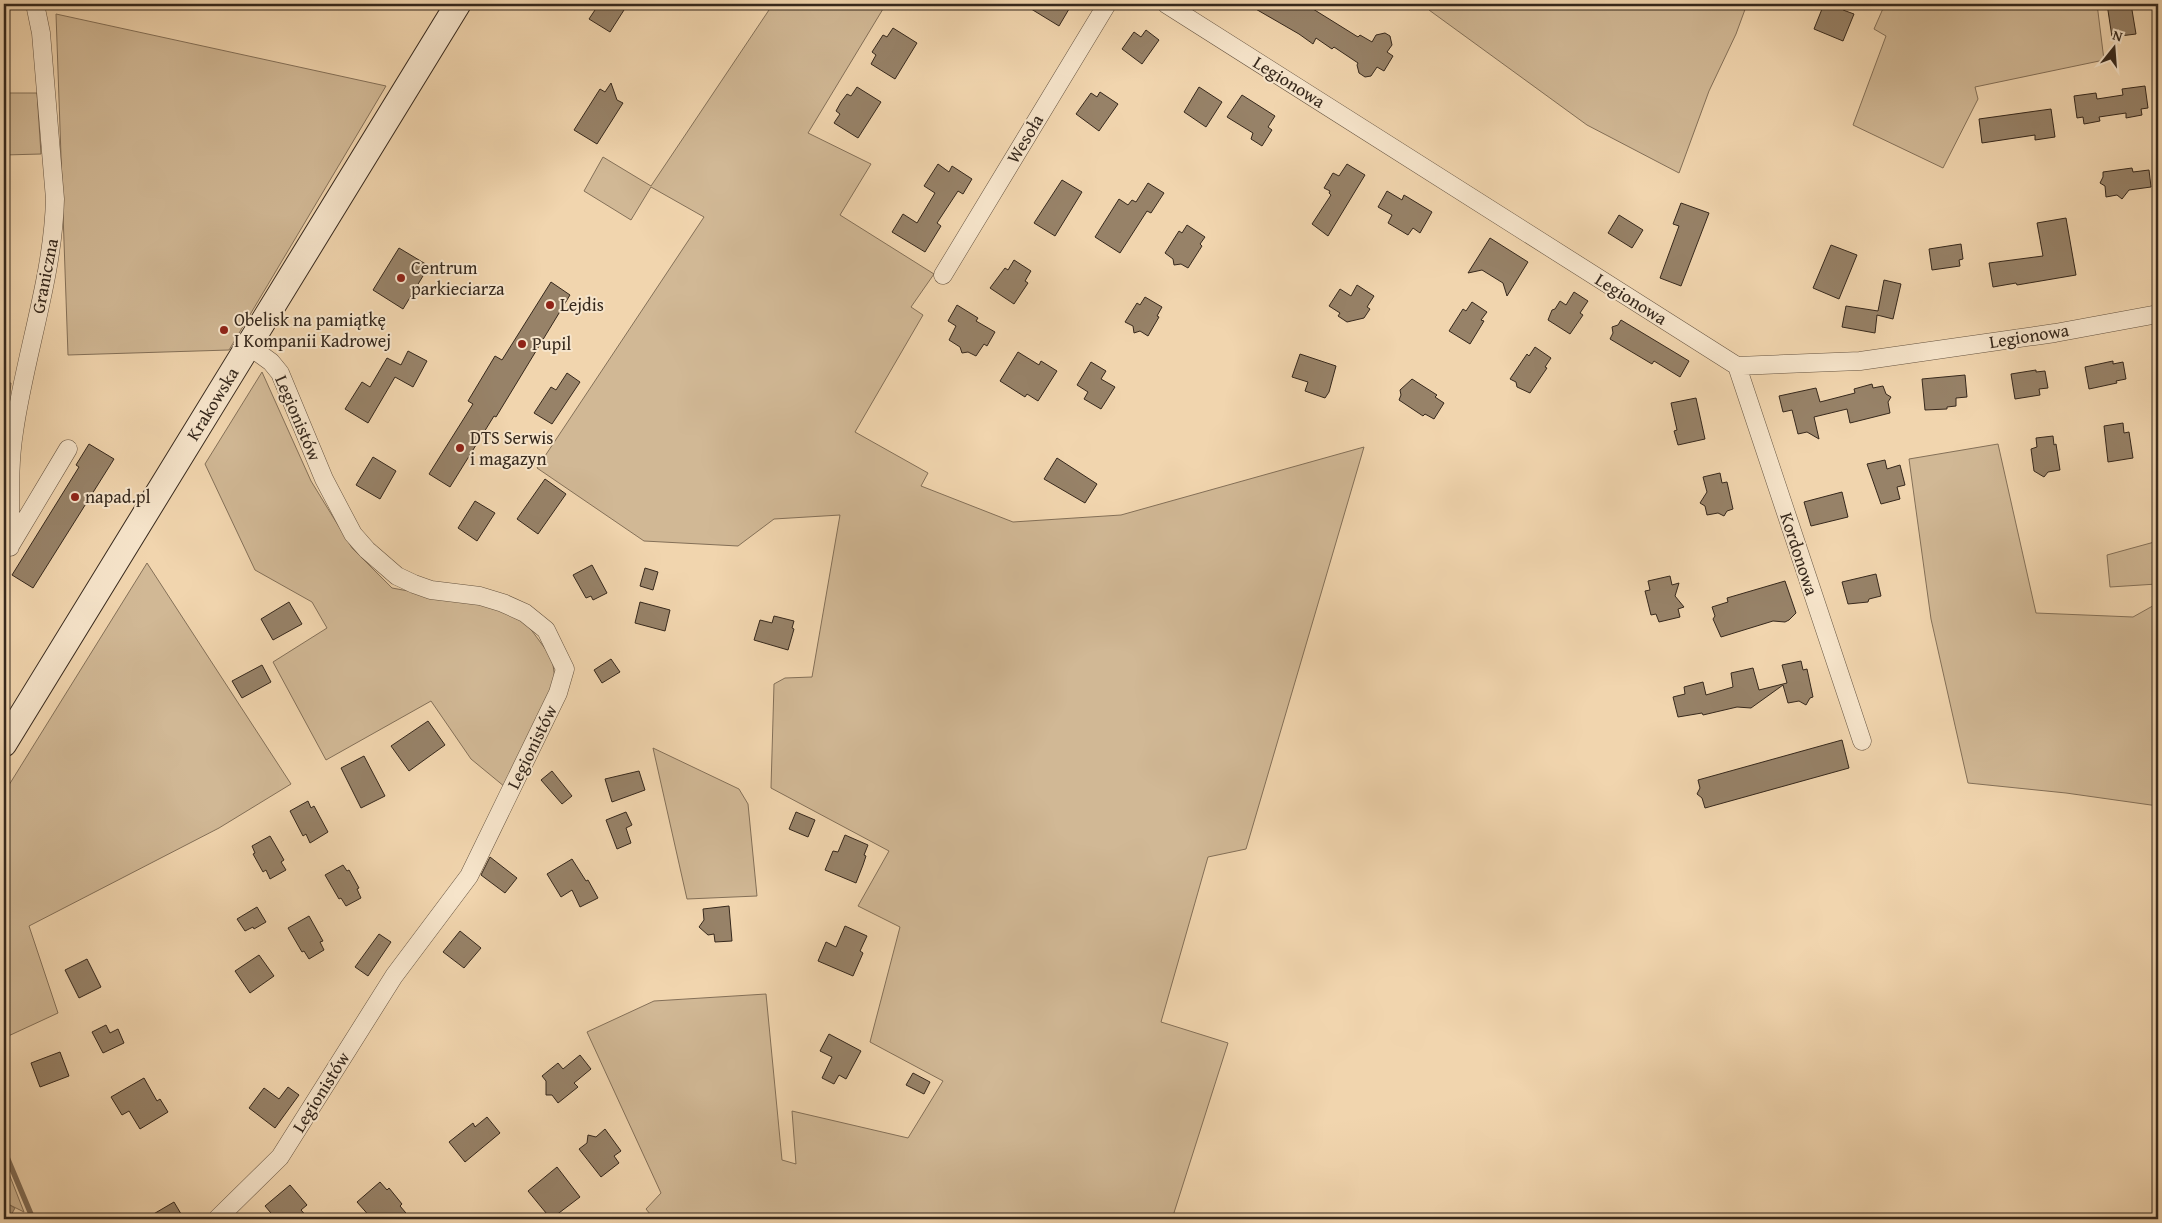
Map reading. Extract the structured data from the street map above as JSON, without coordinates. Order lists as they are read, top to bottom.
{
  "streets": {
    "main road": ["Krakowska"],
    "street": [
      "Legionowa",
      "Wesoła",
      "Graniczna",
      "Legionistów",
      "Kordonowa"
    ]
  },
  "crossings": [
    ["Legionowa", "Kordonowa"],
    ["Krakowska", "Legionistów"]
  ],
  "places": [
    "Centrum parkieciarza",
    "Lejdis",
    "Obelisk na pamiątkę I Kompanii Kadrowej",
    "Pupil",
    "DTS Serwis i magazyn",
    "napad.pl"
  ],
  "north": "top"
}
